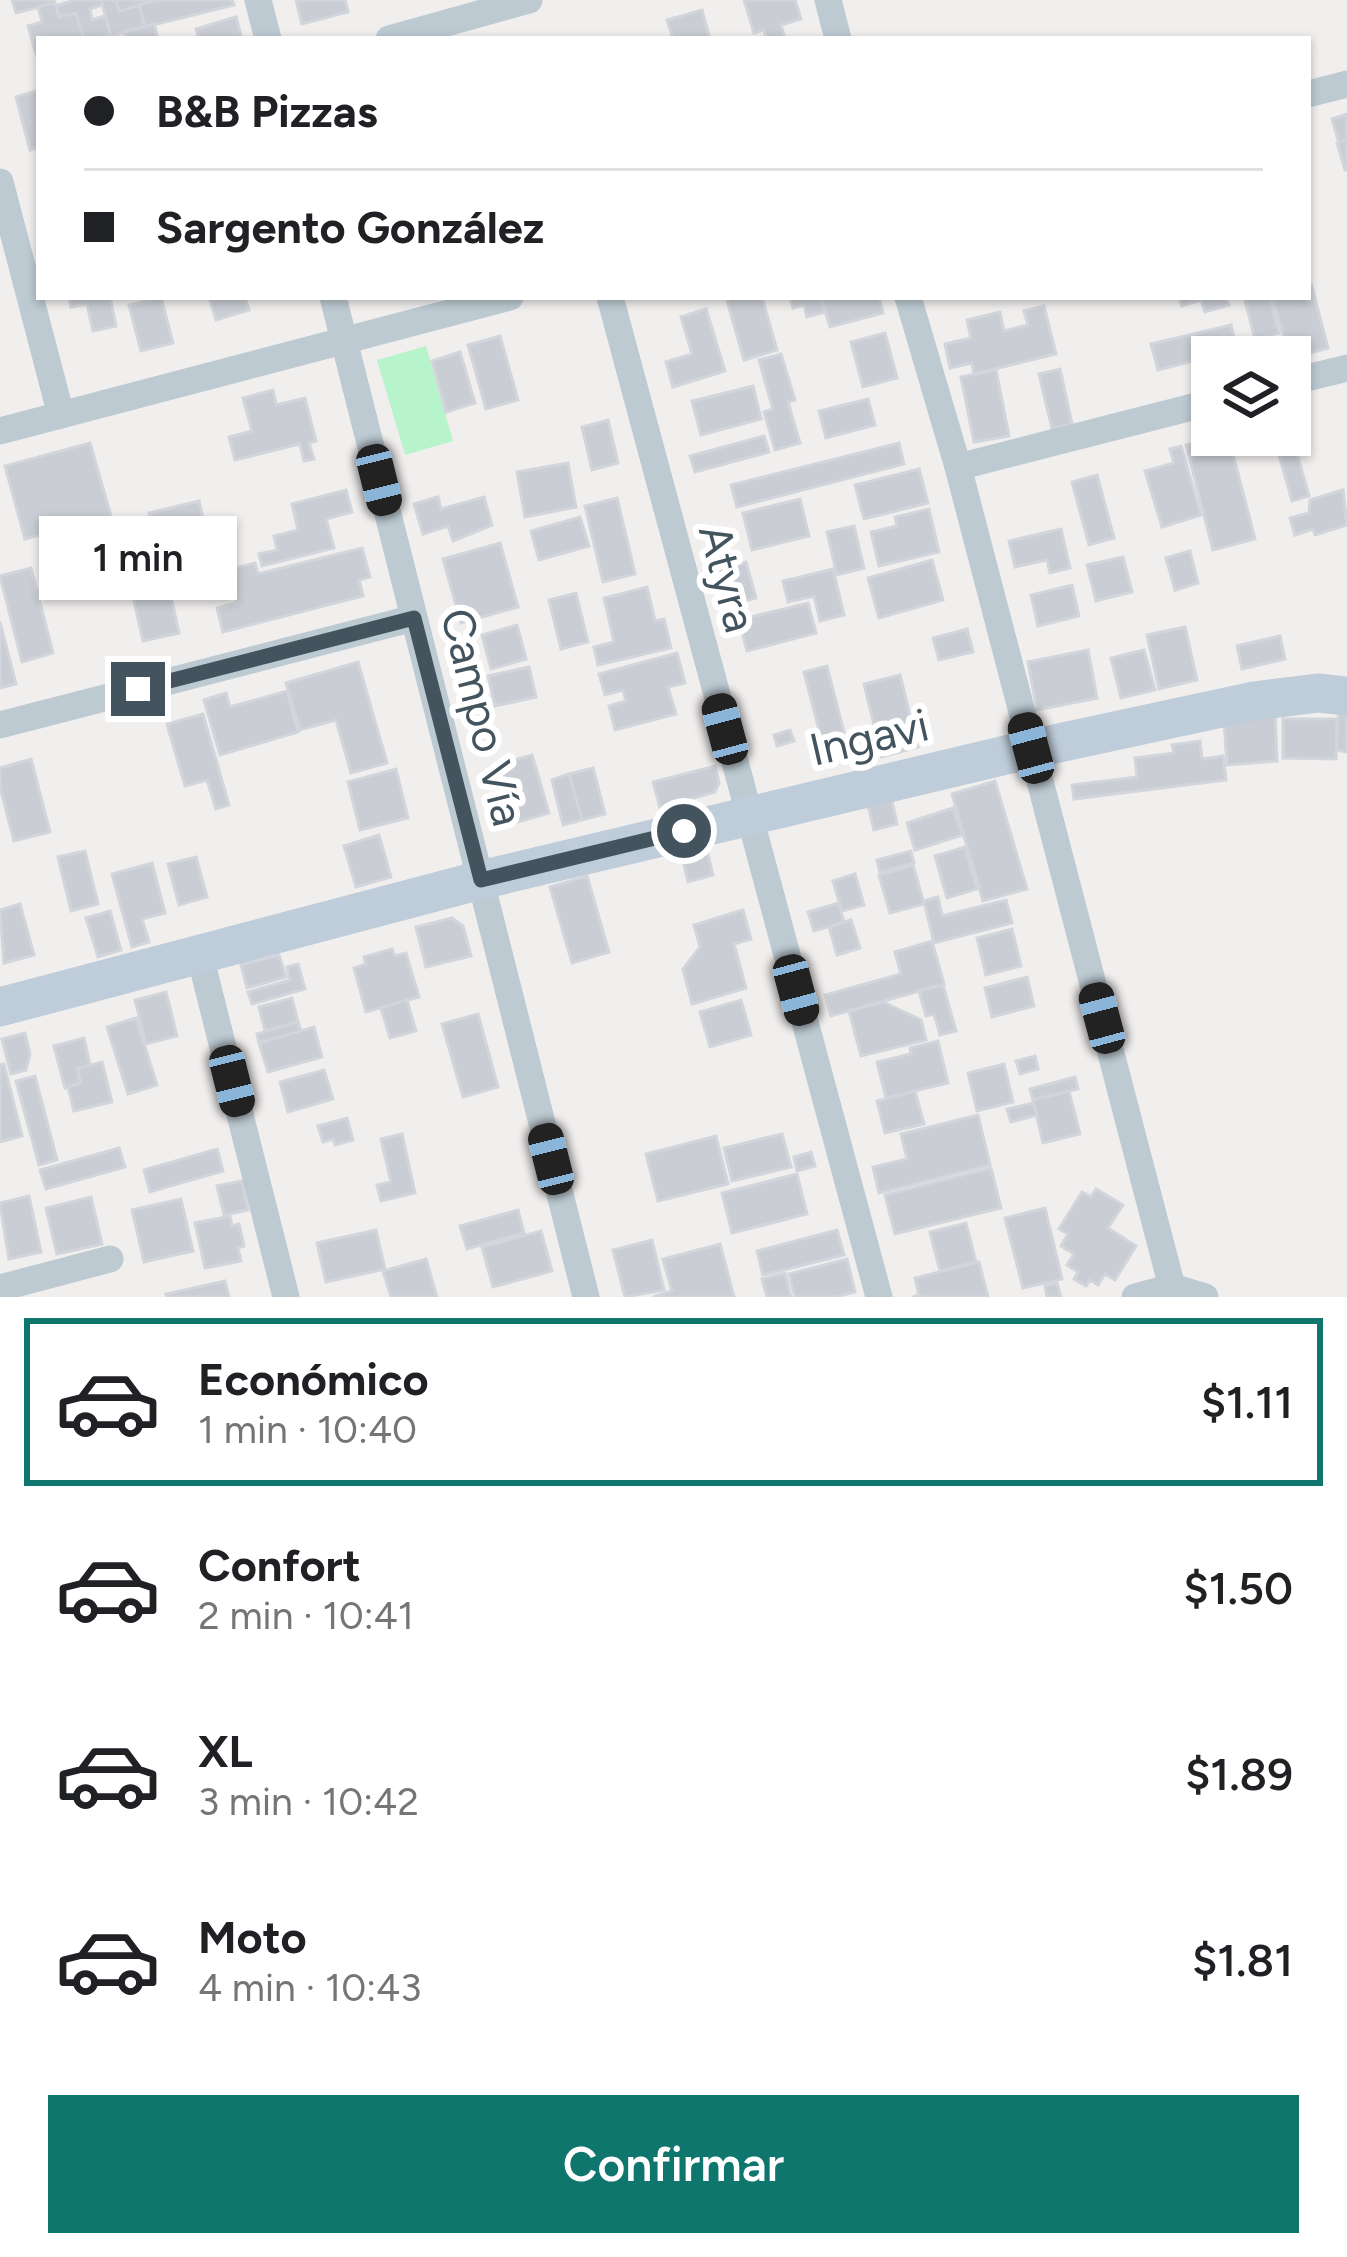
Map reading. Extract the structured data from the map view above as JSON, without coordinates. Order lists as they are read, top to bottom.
{
  "streets": {
    "main road": ["Ingavi"],
    "street": ["Atyra", "Campo Vía"]
  },
  "crossings": [
    ["Atyra", "Ingavi"],
    ["Campo Vía", "Ingavi"]
  ],
  "page": {
    "banner": ["B&B Pizzas", "Sargento González"],
    "bubble": "1 min",
    "list": [
      {
        "name": "Económico",
        "note": "1 min · 10:40",
        "value": "$1.11"
      },
      {
        "name": "Confort",
        "note": "2 min · 10:41",
        "value": "$1.50"
      },
      {
        "name": "XL",
        "note": "3 min · 10:42",
        "value": "$1.89"
      },
      {
        "name": "Moto",
        "note": "4 min · 10:43",
        "value": "$1.81"
      }
    ],
    "buttons": "Confirmar"
  }
}
